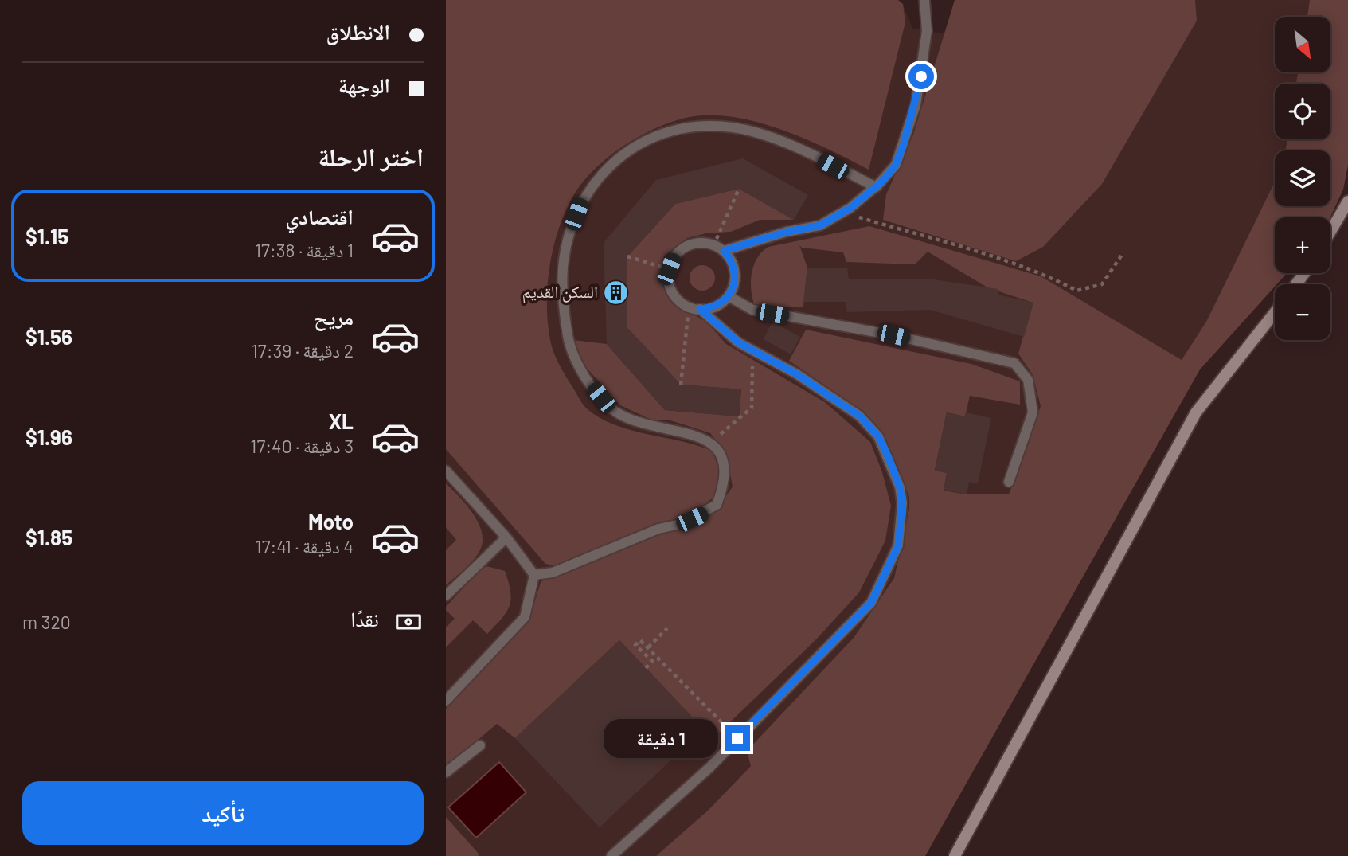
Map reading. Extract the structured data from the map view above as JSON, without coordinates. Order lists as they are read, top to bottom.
{
  "places": {
    "building": ["السكن القديم"]
  },
  "north": "bottom right",
  "page": {
    "banner": ["الانطلاق", "الوجهة"],
    "map_buttons": ["+", "−"],
    "heading": "اختر الرحلة",
    "list": [
      {
        "name": "اقتصادي",
        "note": "1 دقيقة · 17:38",
        "value": "$1.15"
      },
      {
        "name": "مريح",
        "note": "2 دقيقة · 17:39",
        "value": "$1.56"
      },
      {
        "name": "XL",
        "note": "3 دقيقة · 17:40",
        "value": "$1.96"
      },
      {
        "name": "Moto",
        "note": "4 دقيقة · 17:41",
        "value": "$1.85"
      }
    ],
    "pay": ["نقدًا", "320 m"],
    "bubble": "1 دقيقة",
    "buttons": "تأكيد"
  }
}
